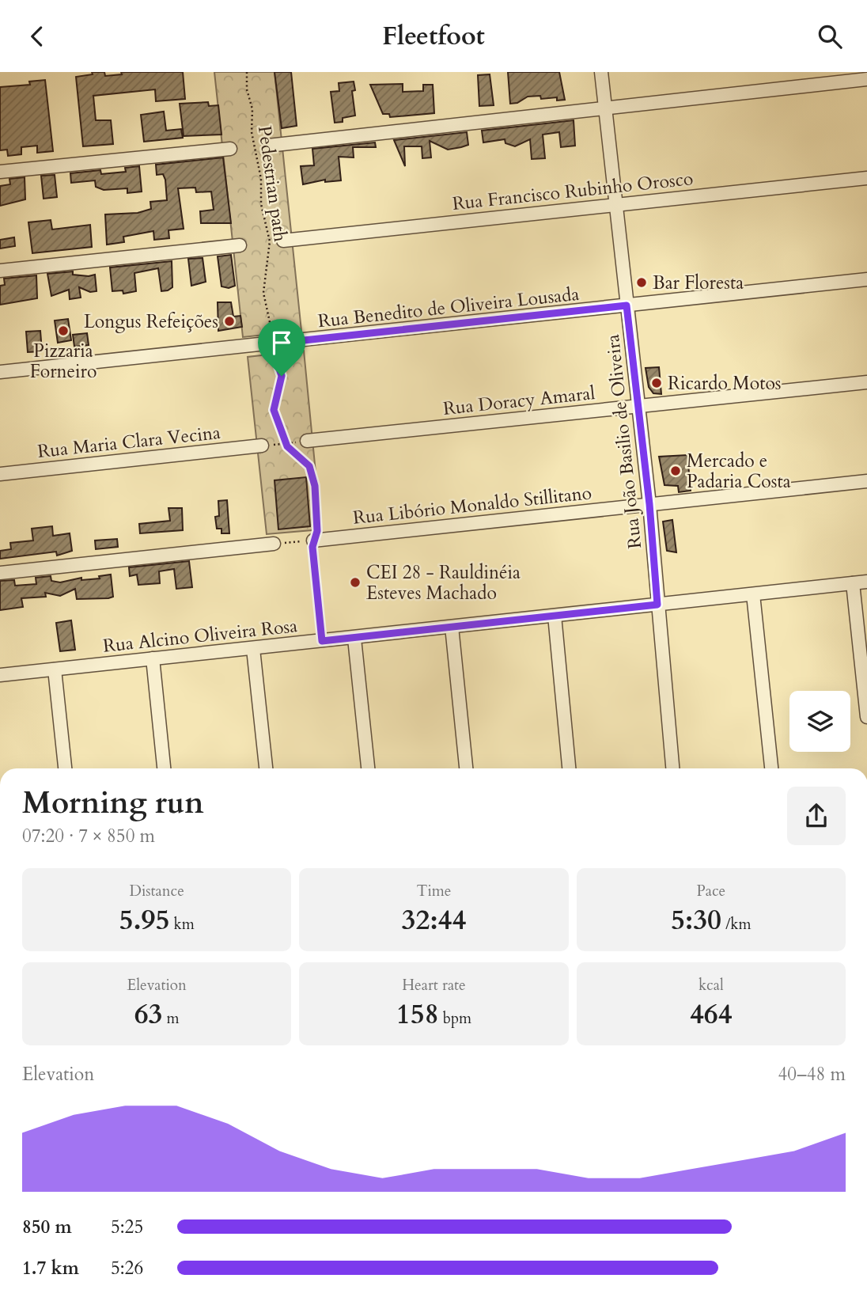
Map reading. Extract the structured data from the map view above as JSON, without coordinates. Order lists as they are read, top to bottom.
{
  "streets": {
    "street": [
      "Rua Francisco Rubinho Orosco",
      "Rua Benedito de Oliveira Lousada",
      "Rua Doracy Amaral",
      "Rua Maria Clara Vecina",
      "Rua João Basilio de Oliveira",
      "Rua Libório Monaldo Stillitano",
      "Rua Alcino Oliveira Rosa"
    ],
    "path": ["Pedestrian path"]
  },
  "crossings": [
    ["Pedestrian path", "Rua Benedito de Oliveira Lousada"],
    ["Pedestrian path", "Rua Libório Monaldo Stillitano"],
    ["Pedestrian path", "Rua Alcino Oliveira Rosa"],
    ["Rua Francisco Rubinho Orosco", "Rua João Basilio de Oliveira"],
    ["Rua Benedito de Oliveira Lousada", "Rua João Basilio de Oliveira"],
    ["Rua Doracy Amaral", "Rua João Basilio de Oliveira"],
    ["Rua João Basilio de Oliveira", "Rua Libório Monaldo Stillitano"],
    ["Rua João Basilio de Oliveira", "Rua Alcino Oliveira Rosa"]
  ],
  "places": [
    "Bar Floresta",
    "Longus Refeições",
    "Pizzaria Forneiro",
    "Ricardo Motos",
    "Mercado e Padaria Costa",
    "CEI 28 - Rauldinéia Esteves Machado"
  ],
  "page": {
    "header": "Fleetfoot",
    "heading": ["Morning run", "07:20 · 7 × 850 m"],
    "stats": [
      ["Distance", "5.95 km"],
      ["Time", "32:44"],
      ["Pace", "5:30 /km"],
      ["Elevation", "63 m"],
      ["Heart rate", "158 bpm"],
      ["kcal", "464"]
    ],
    "chart": ["Elevation", "40–48 m"],
    "list": [
      {
        "name": "850 m",
        "note": "5:25"
      },
      {
        "name": "1.7 km",
        "note": "5:26"
      }
    ]
  }
}
